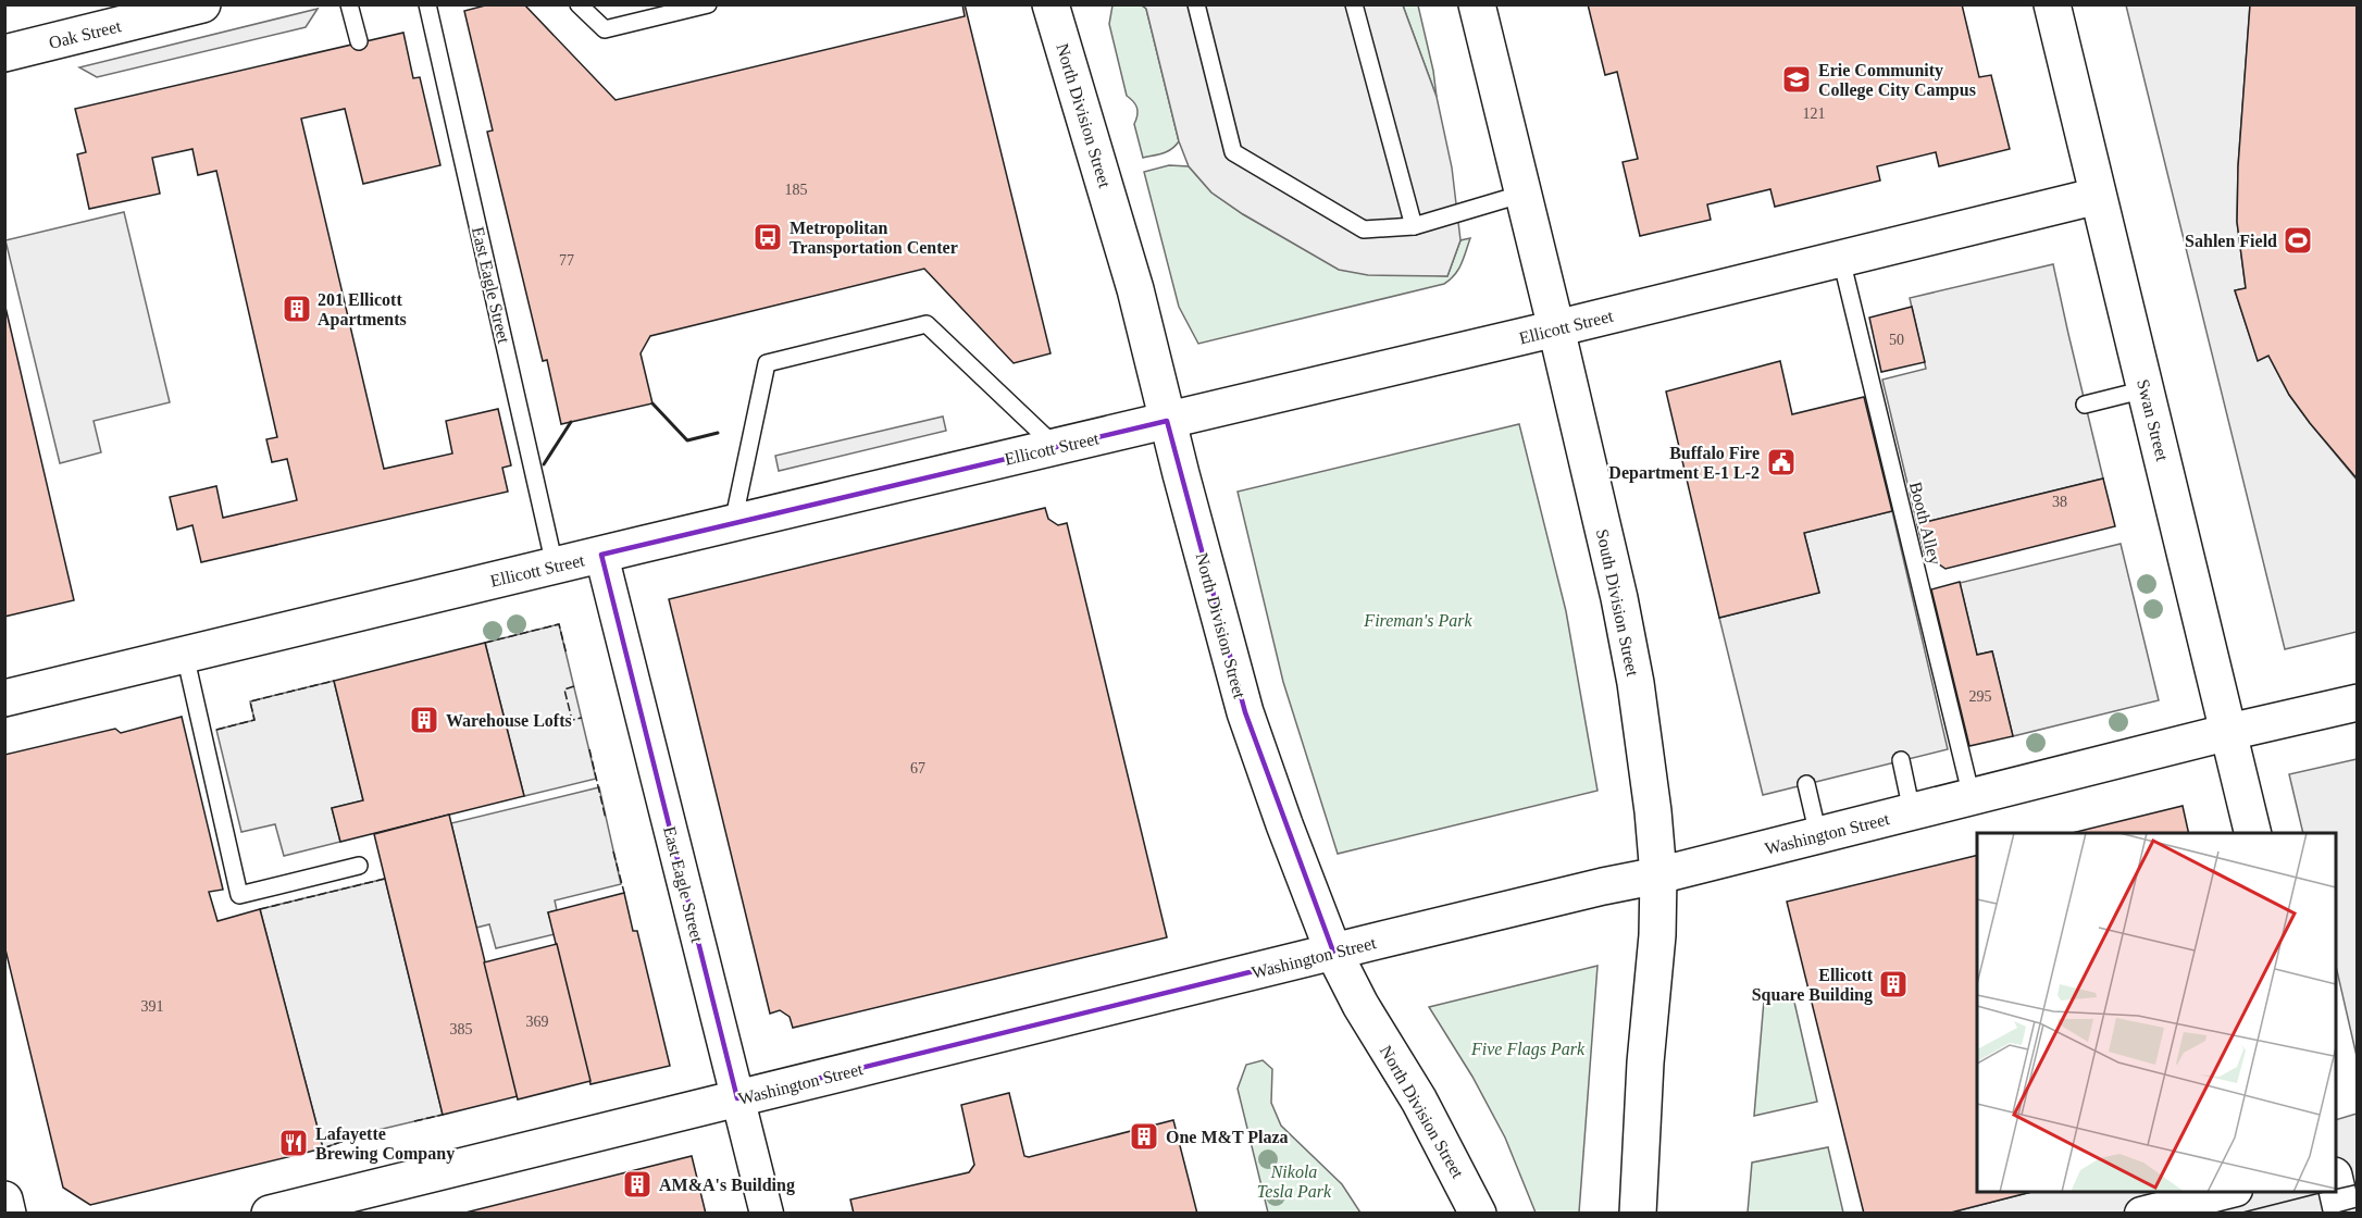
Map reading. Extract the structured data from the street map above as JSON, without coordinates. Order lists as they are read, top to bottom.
{
  "streets": {
    "main road": [
      "Oak Street",
      "North Division Street",
      "Ellicott Street",
      "Swan Street",
      "South Division Street",
      "Washington Street"
    ],
    "street": ["East Eagle Street"],
    "lane": ["Booth Alley"]
  },
  "crossings": [
    ["North Division Street", "Ellicott Street"],
    ["North Division Street", "Washington Street"],
    ["East Eagle Street", "Ellicott Street"],
    ["East Eagle Street", "Washington Street"],
    ["Ellicott Street", "Swan Street"],
    ["Ellicott Street", "Booth Alley"],
    ["Ellicott Street", "South Division Street"],
    ["Swan Street", "Washington Street"],
    ["Booth Alley", "Washington Street"],
    ["South Division Street", "Washington Street"]
  ],
  "parks": ["Fireman's Park", "Five Flags Park", "Nikola Tesla Park"],
  "places": {
    "school or university": ["Erie Community College City Campus"],
    "bus stop": ["Metropolitan Transportation Center"],
    "sports": ["Sahlen Field"],
    "building": [
      "201 Ellicott Apartments",
      "Warehouse Lofts",
      "Ellicott Square Building",
      "One M&T Plaza",
      "AM&A's Building"
    ],
    "public building": ["Buffalo Fire Department E-1 L-2"],
    "restaurant": ["Lafayette Brewing Company"]
  },
  "house_numbers": [
    "121",
    "185",
    "77",
    "50",
    "38",
    "295",
    "67",
    "391",
    "369",
    "385"
  ]
}
